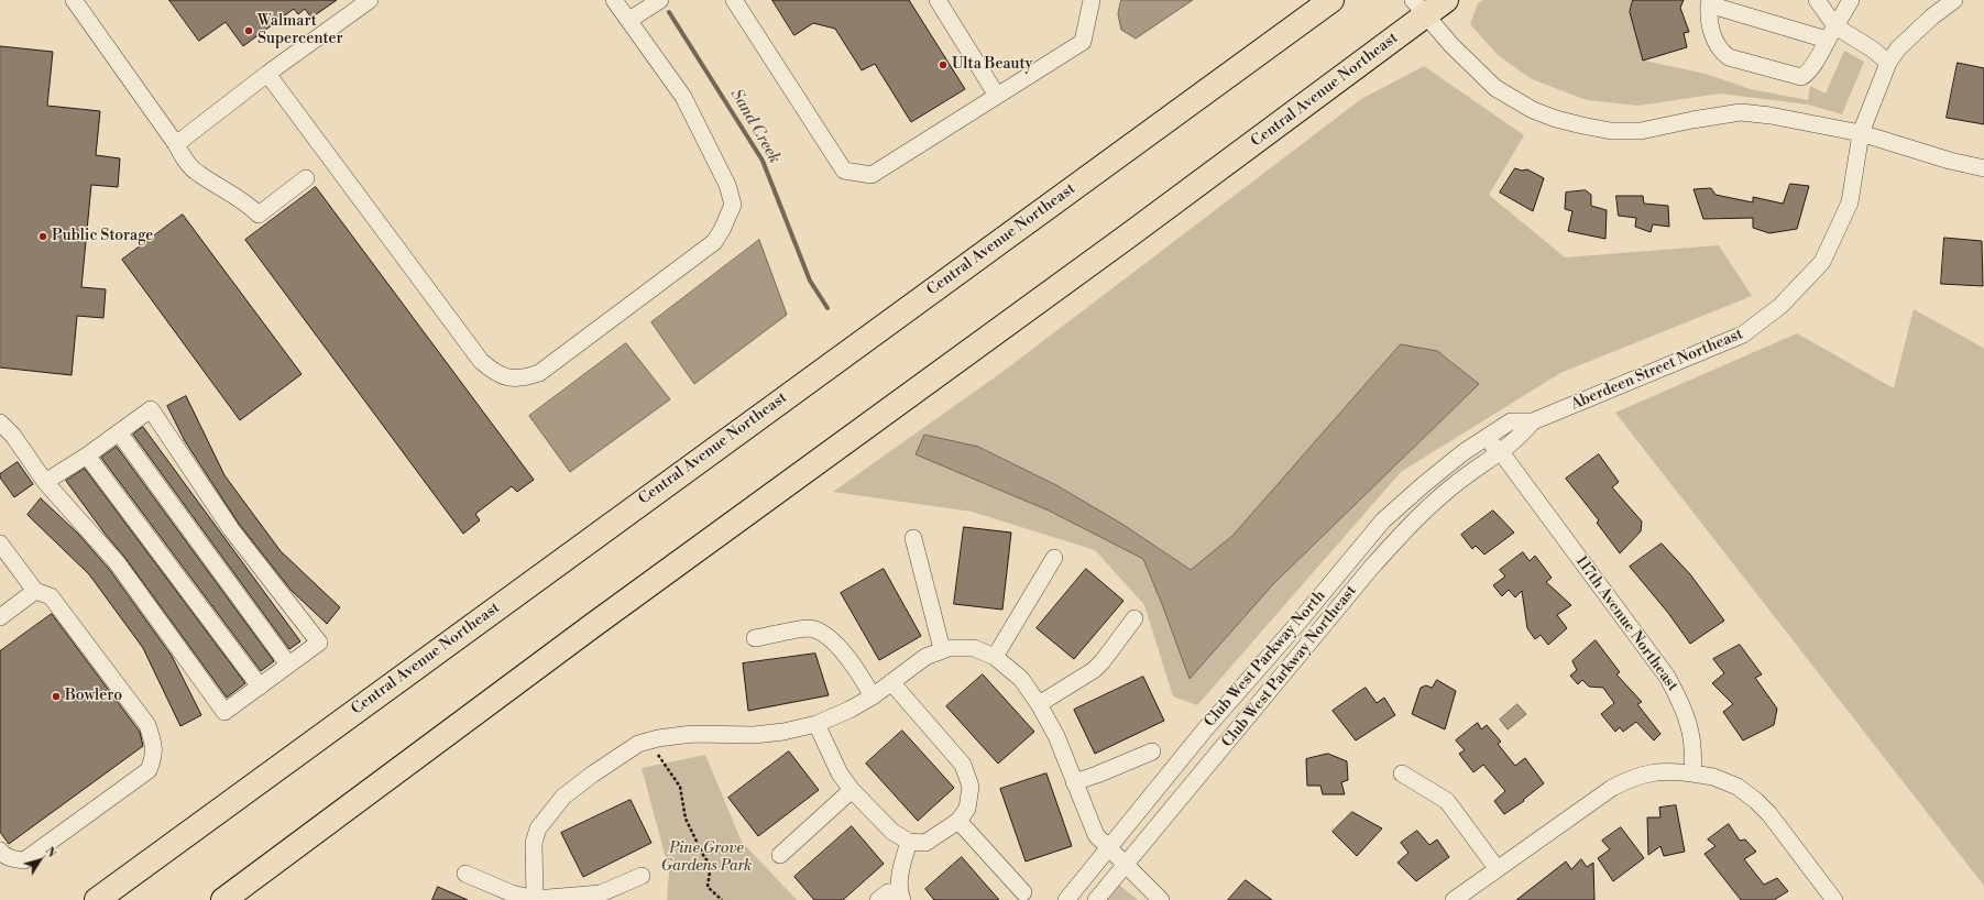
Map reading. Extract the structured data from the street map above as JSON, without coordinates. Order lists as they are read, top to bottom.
{
  "streets": {
    "highway": ["Central Avenue Northeast"],
    "street": [
      "Aberdeen Street Northeast",
      "117th Avenue Northeast",
      "Club West Parkway North",
      "Club West Parkway Northeast"
    ]
  },
  "crossings": [
    ["Aberdeen Street Northeast", "117th Avenue Northeast"],
    ["Aberdeen Street Northeast", "Club West Parkway North"],
    ["Aberdeen Street Northeast", "Club West Parkway Northeast"],
    ["117th Avenue Northeast", "Club West Parkway North"],
    ["117th Avenue Northeast", "Club West Parkway Northeast"]
  ],
  "water": ["Sand Creek"],
  "parks": ["Pine Grove Gardens Park"],
  "places": [
    "Walmart Supercenter",
    "Ulta Beauty",
    "Public Storage",
    "Bowlero"
  ],
  "north": "top right"
}
